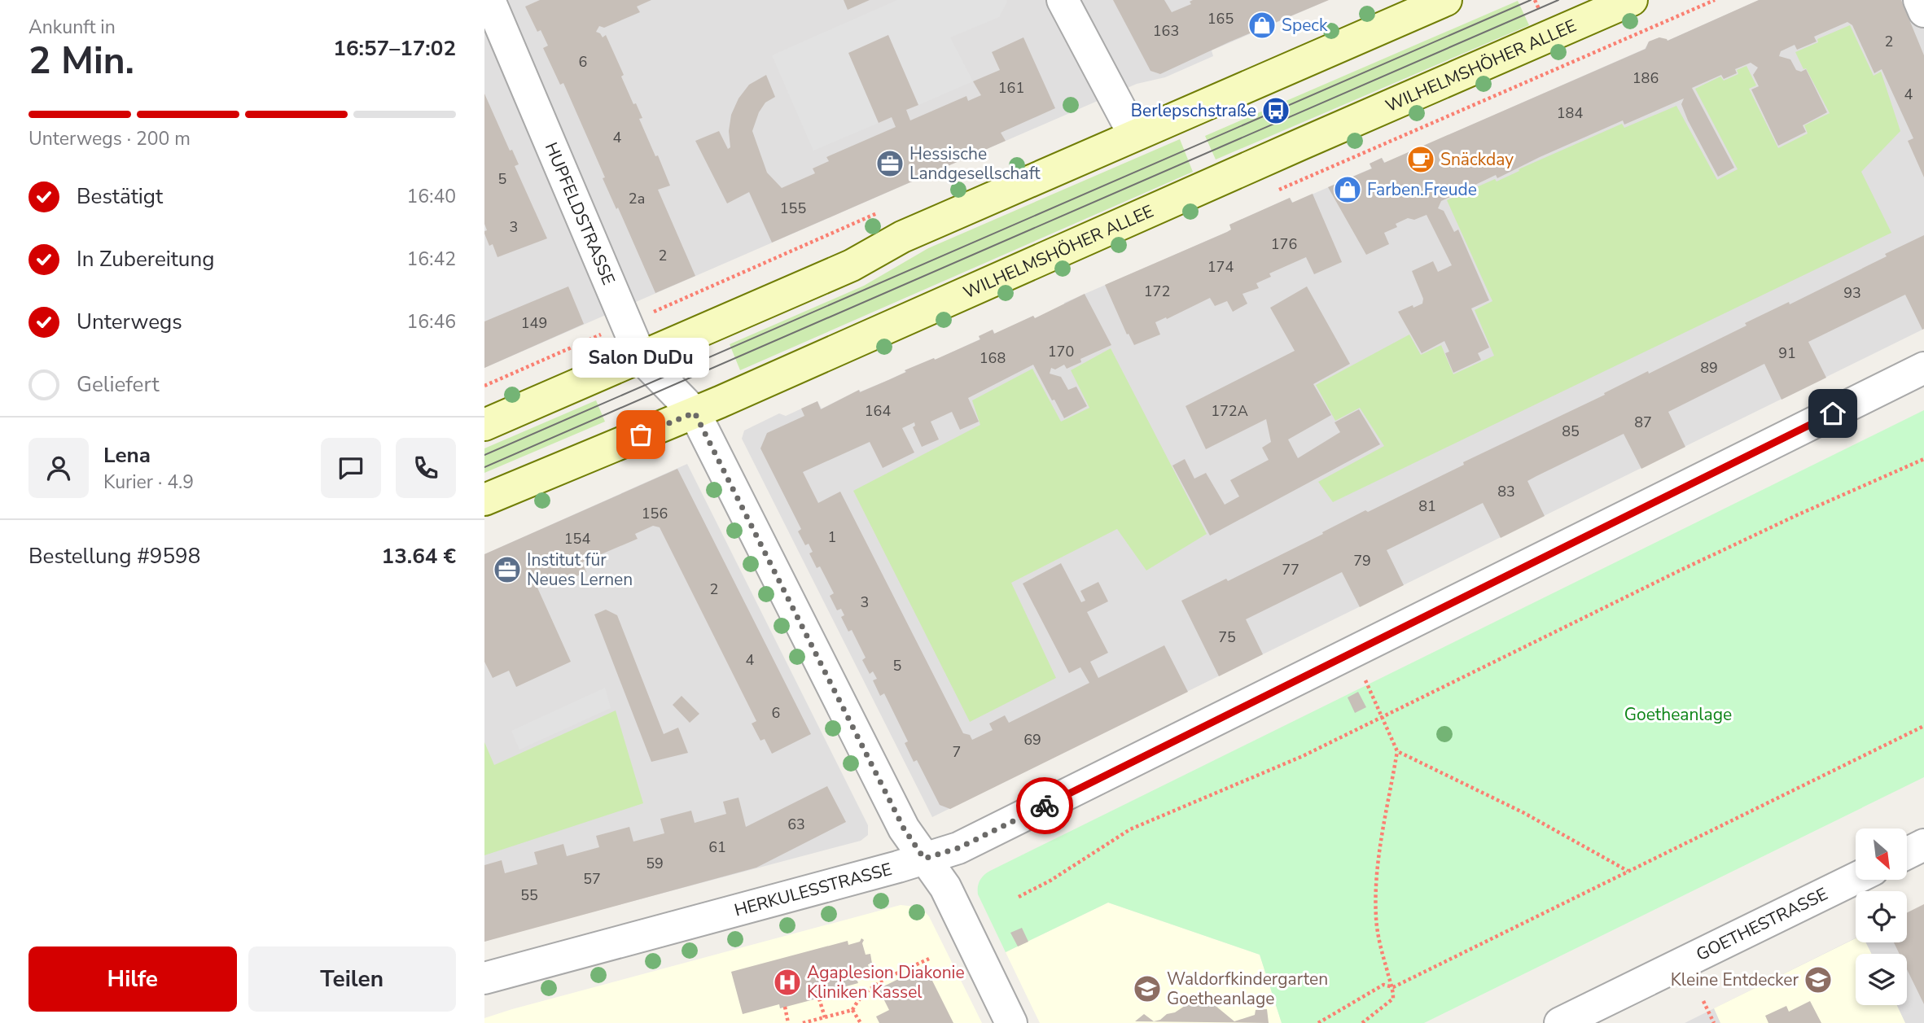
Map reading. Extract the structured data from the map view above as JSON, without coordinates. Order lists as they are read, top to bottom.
{
  "streets": {
    "main road": ["WILHELMSHÖHER ALLEE"],
    "street": ["HUPFELDSTRASSE", "HERKULESSTRASSE", "GOETHESTRASSE"]
  },
  "crossings": [
    ["WILHELMSHÖHER ALLEE", "HUPFELDSTRASSE"],
    ["HUPFELDSTRASSE", "HERKULESSTRASSE"]
  ],
  "parks": ["Goetheanlage"],
  "places": {
    "shop": ["Speck", "Farben.Freude"],
    "bus stop": ["Berlepschstraße"],
    "cafe": ["Snäckday"],
    "office": ["Hessische Landgesellschaft", "Institut für Neues Lernen"],
    "other": ["Salon DuDu"],
    "school or university": ["Kleine Entdecker", "Waldorfkindergarten Goetheanlage"],
    "hospital": ["Agaplesion Diakonie Kliniken Kassel"]
  },
  "house_numbers": [
    "165",
    "163",
    "2",
    "6",
    "186",
    "161",
    "4",
    "184",
    "4",
    "5",
    "2a",
    "155",
    "3",
    "176",
    "2",
    "174",
    "172",
    "93",
    "149",
    "170",
    "91",
    "168",
    "89",
    "164",
    "172A",
    "87",
    "85",
    "83",
    "81",
    "156",
    "1",
    "154",
    "79",
    "77",
    "2",
    "3",
    "75",
    "4",
    "5",
    "6",
    "69",
    "7",
    "63",
    "61",
    "59",
    "57",
    "55"
  ],
  "north": "bottom right",
  "page": {
    "heading": ["2 Min.", "Ankunft in", "16:57–17:02"],
    "panel": [
      "Lena",
      "Kurier · 4.9",
      "Bestellung #9598",
      "13.64 €"
    ],
    "bar": "Unterwegs · 200 m",
    "list": [
      ["Bestätigt", "16:40"],
      ["In Zubereitung", "16:42"],
      ["Unterwegs", "16:46"],
      "Geliefert"
    ],
    "bubble": "Salon DuDu",
    "buttons": ["Hilfe", "Teilen"]
  }
}
